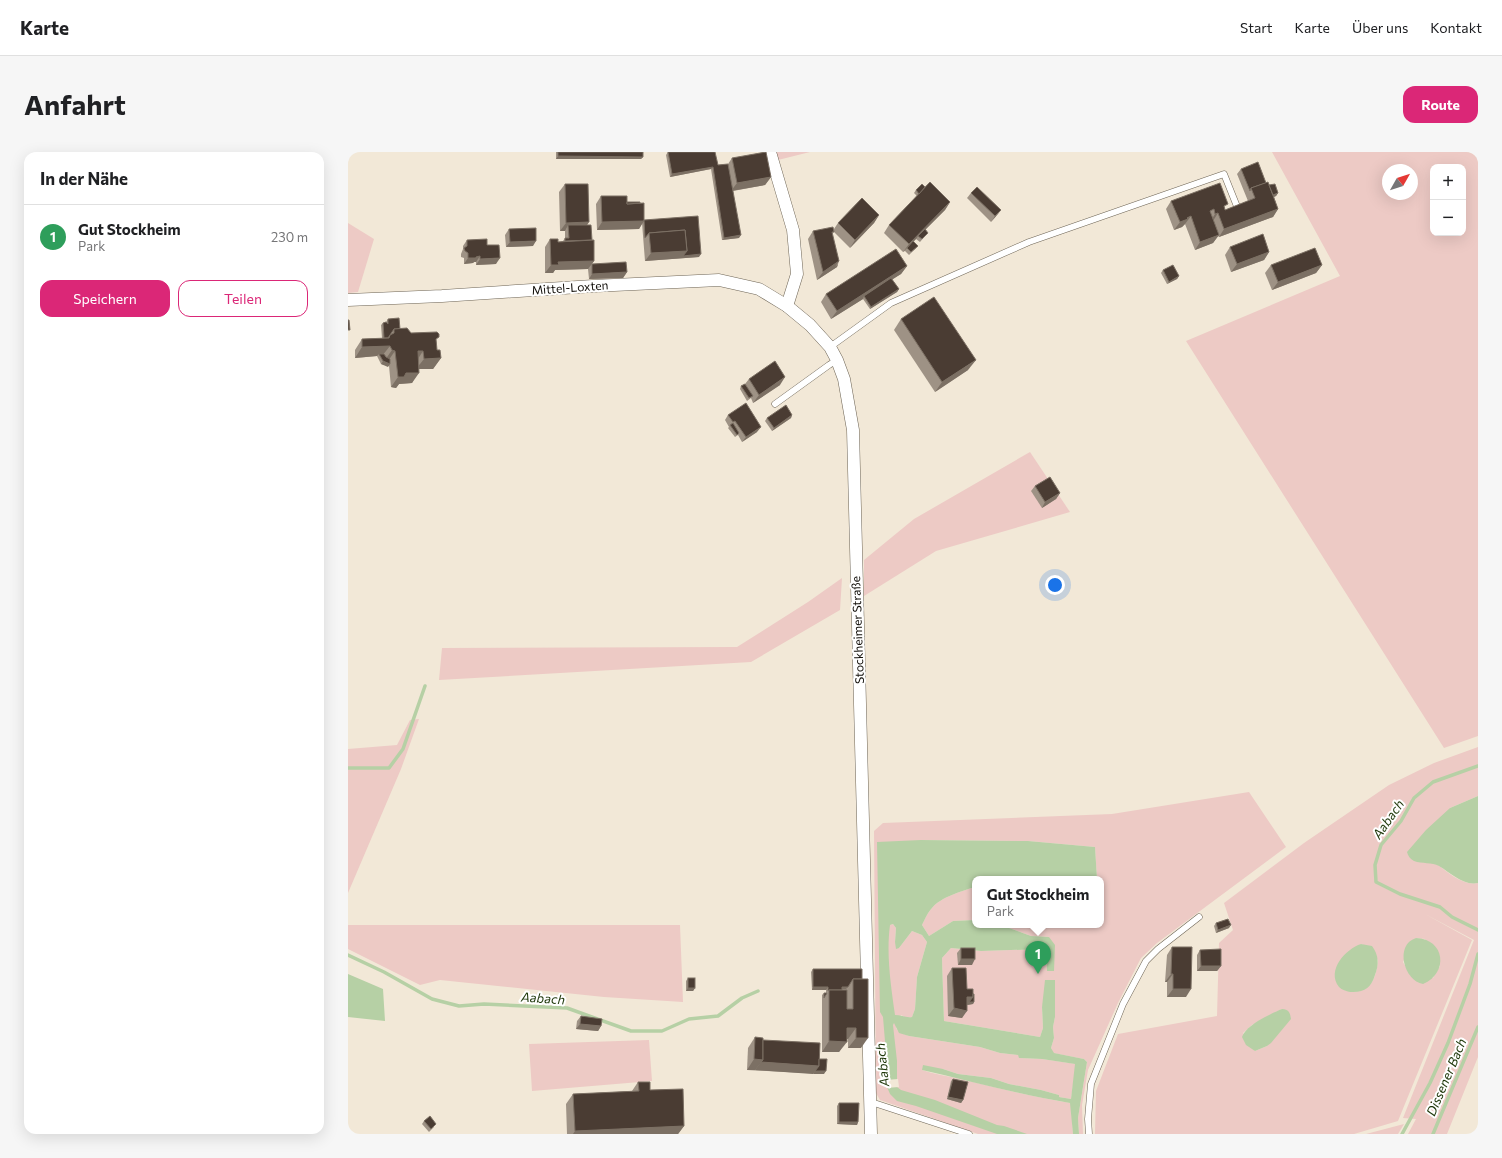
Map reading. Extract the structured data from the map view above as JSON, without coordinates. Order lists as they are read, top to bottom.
{
  "streets": {
    "street": ["Mittel-Loxten", "Stockheimer Straße"]
  },
  "crossings": [
    ["Mittel-Loxten", "Stockheimer Straße"]
  ],
  "water": ["Aabach", "Dissener Bach"],
  "north": "top right",
  "page": {
    "header": "Karte",
    "nav": [
      "Start",
      "Karte",
      "Über uns",
      "Kontakt"
    ],
    "buttons": [
      "Route",
      ["Speichern", "Teilen"]
    ],
    "title": "Anfahrt",
    "heading": "In der Nähe",
    "map_buttons": ["+", "−"],
    "list": [
      {
        "mark": "1",
        "name": "Gut Stockheim",
        "note": "Park",
        "value": "230 m"
      }
    ],
    "popup": ["Gut Stockheim", "Park"],
    "pins": "1"
  }
}
